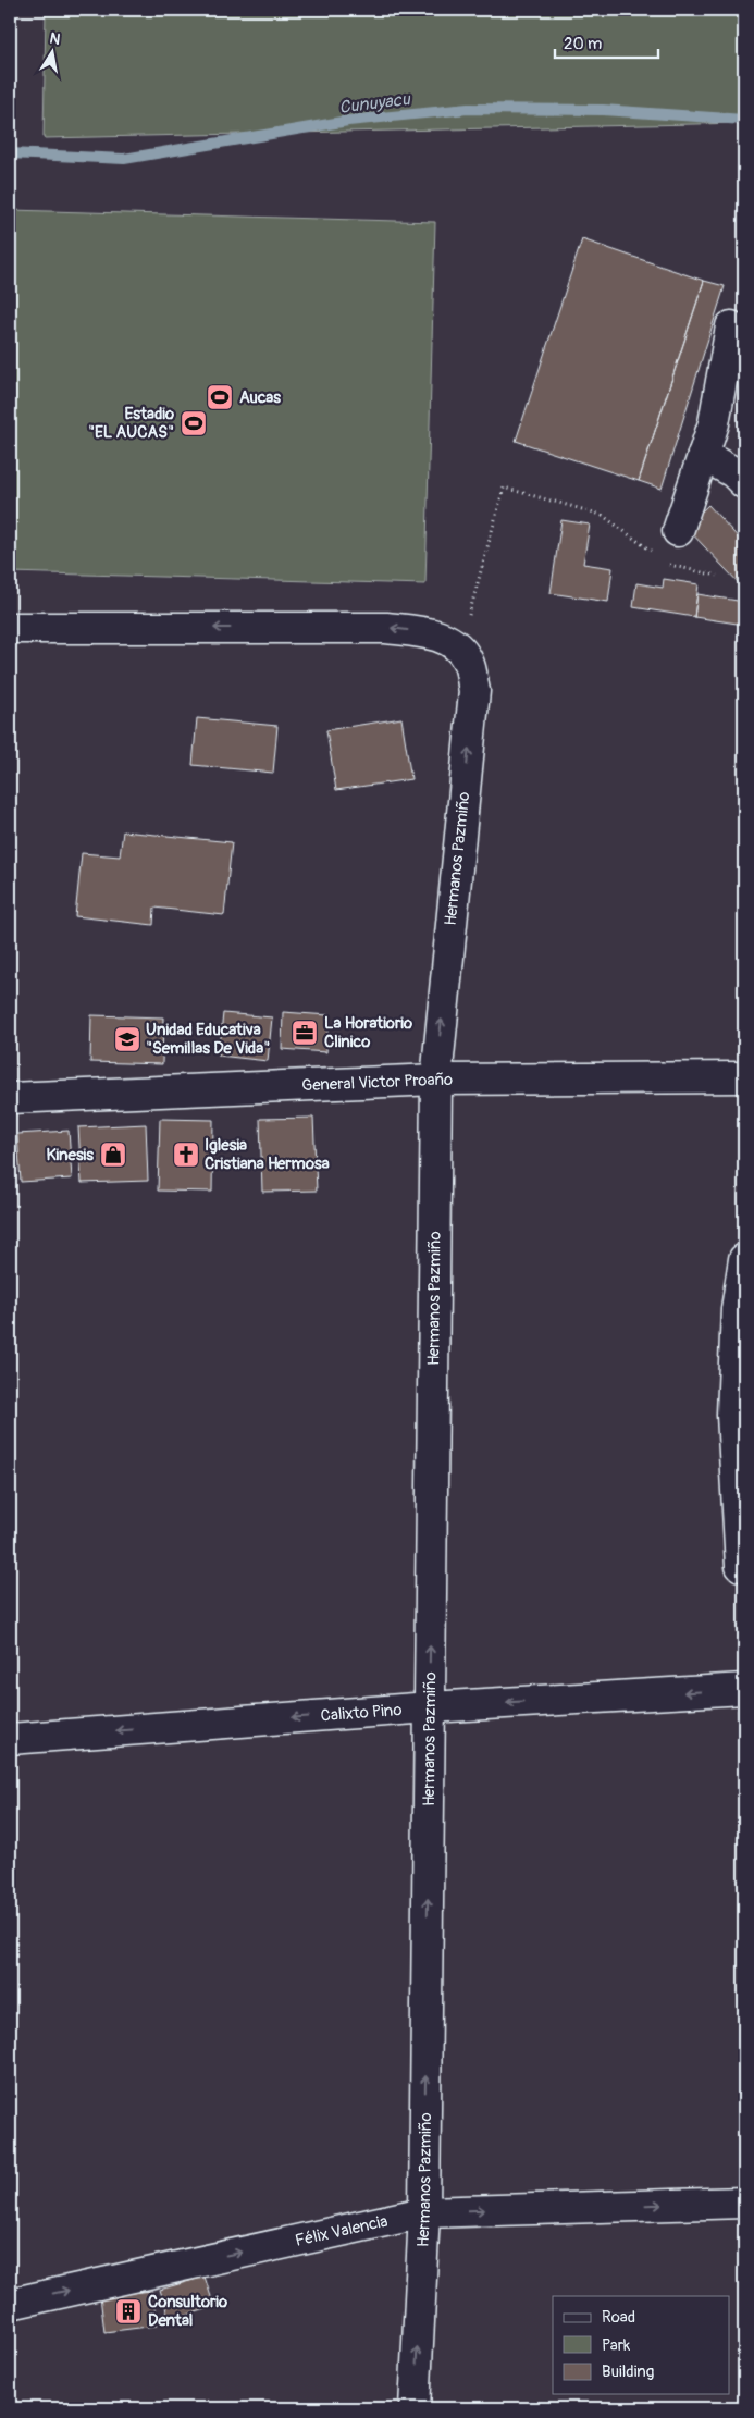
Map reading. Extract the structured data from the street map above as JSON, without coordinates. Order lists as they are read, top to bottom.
{
  "streets": {
    "street": [
      "Hermanos Pazmiño",
      "General Victor Proaño",
      "Calixto Pino",
      "Félix Valencia"
    ]
  },
  "crossings": [
    ["Hermanos Pazmiño", "General Victor Proaño"],
    ["Hermanos Pazmiño", "Calixto Pino"],
    ["Hermanos Pazmiño", "Félix Valencia"]
  ],
  "one_way": ["Hermanos Pazmiño", "Calixto Pino", "Félix Valencia"],
  "water": ["Cunuyacu"],
  "places": {
    "sports": ["Aucas", "Estadio \"EL AUCAS\""],
    "office": ["La Horatiorio Clinico"],
    "school or university": ["Unidad Educativa \"Semillas De Vida\""],
    "shop": ["Kinesis"],
    "church": ["Iglesia Cristiana Hermosa"],
    "building": ["Consultorio Dental"]
  },
  "legend": ["Road", "Park", "Building"],
  "scale_bar": "20 m",
  "north": "top"
}
